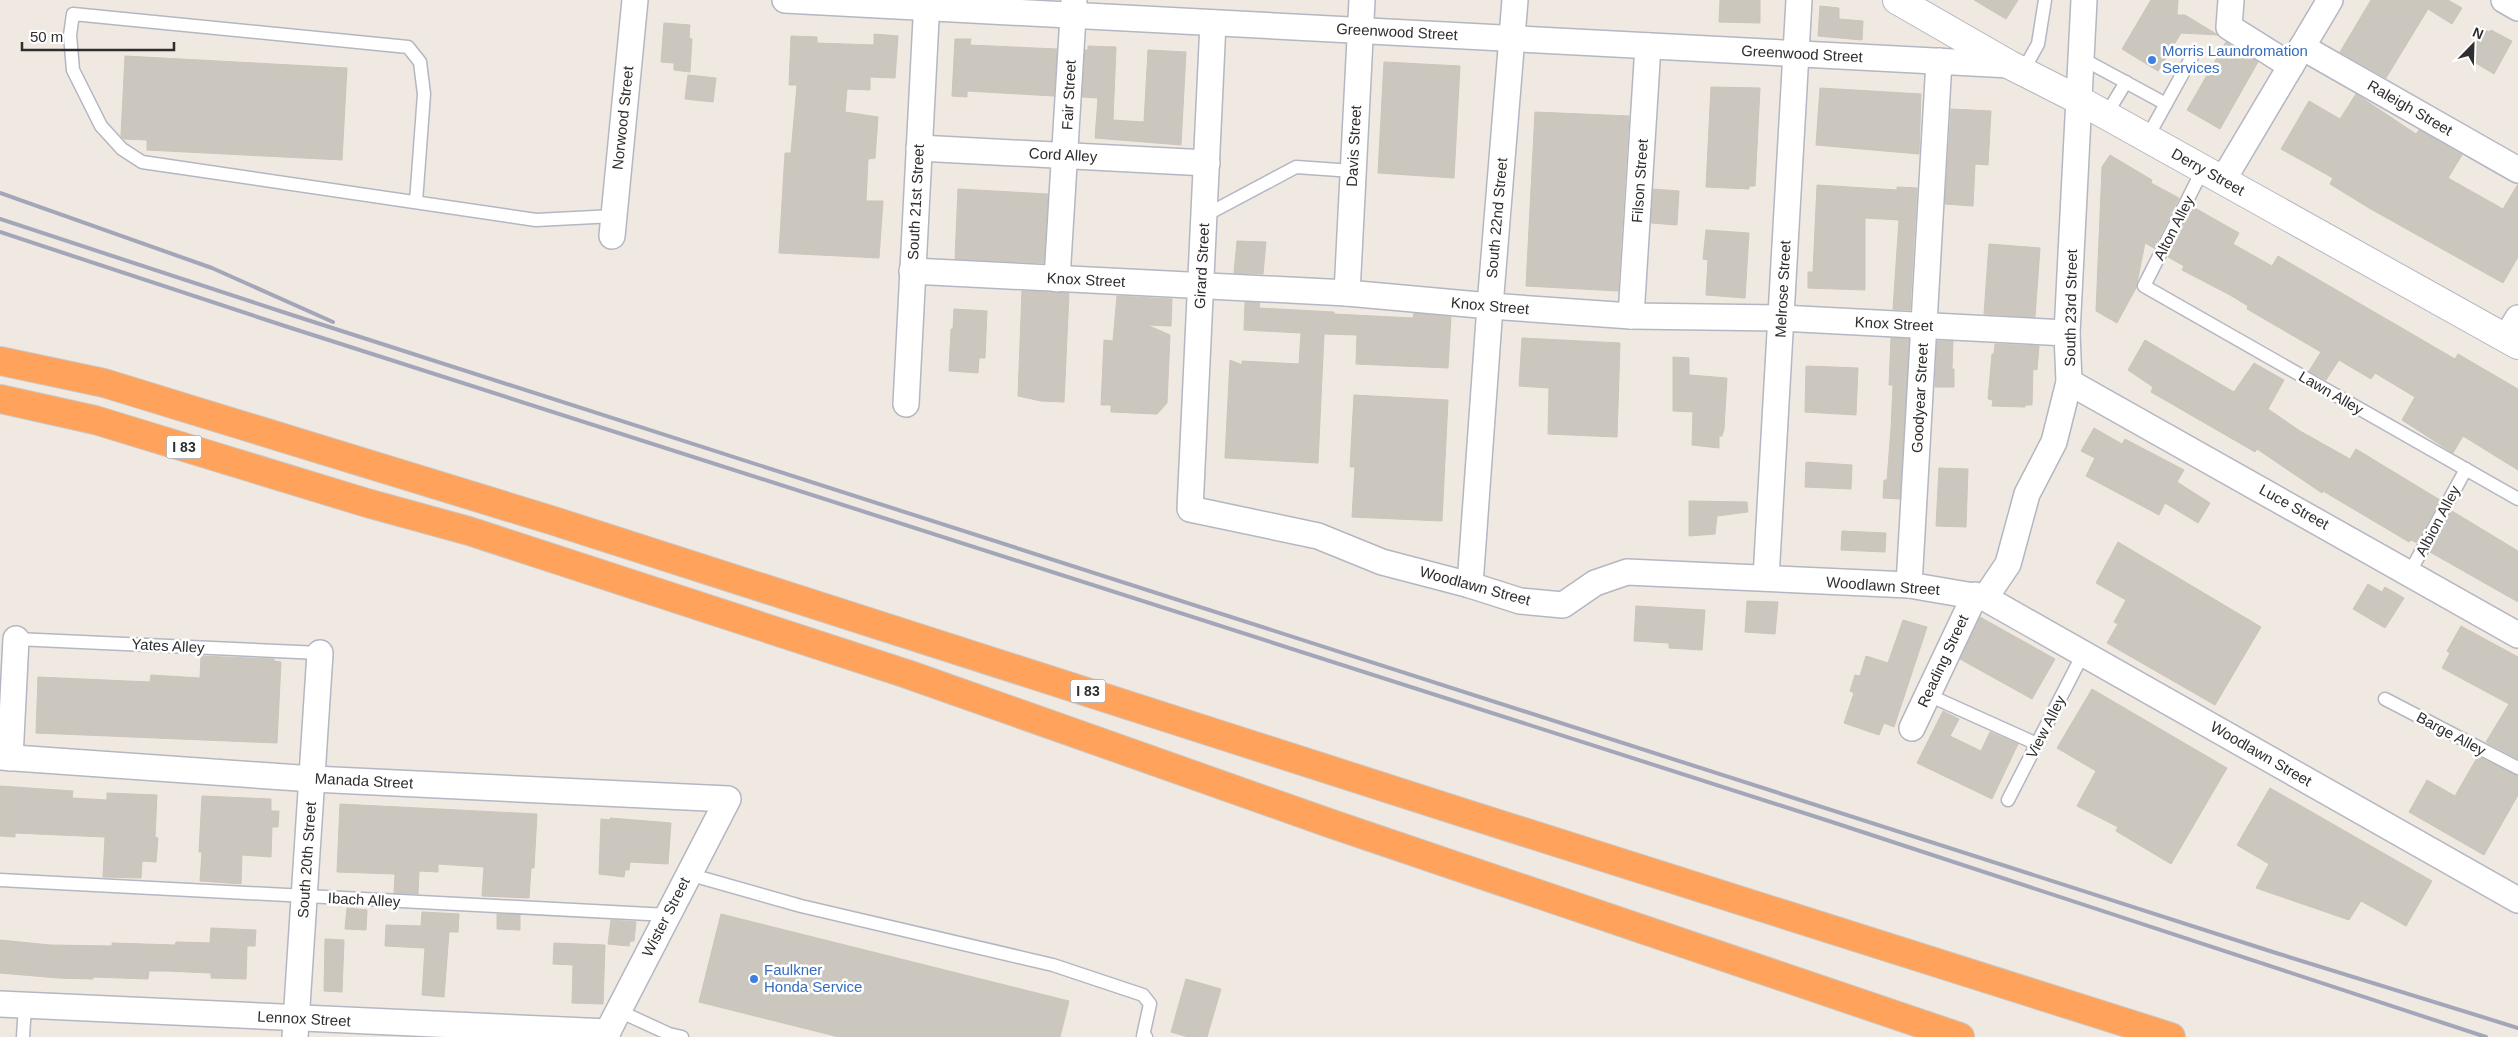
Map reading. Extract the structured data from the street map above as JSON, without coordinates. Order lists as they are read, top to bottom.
{
  "streets": {
    "highway": ["I 83"],
    "main road": ["Derry Street"],
    "street": [
      "Greenwood Street",
      "Fair Street",
      "Raleigh Street",
      "Norwood Street",
      "Davis Street",
      "Cord Alley",
      "Filson Street",
      "South 21st Street",
      "South 22nd Street",
      "Girard Street",
      "Knox Street",
      "Melrose Street",
      "South 23rd Street",
      "Goodyear Street",
      "Luce Street",
      "Woodlawn Street",
      "Reading Street",
      "Manada Street",
      "South 20th Street",
      "Wister Street",
      "Lennox Street"
    ],
    "lane": [
      "Alton Alley",
      "Lawn Alley",
      "Albion Alley",
      "Yates Alley",
      "View Alley",
      "Barge Alley",
      "Ibach Alley"
    ]
  },
  "crossings": [
    ["Greenwood Street", "Fair Street"],
    ["Greenwood Street", "Davis Street"],
    ["Greenwood Street", "Derry Street"],
    ["Greenwood Street", "Filson Street"],
    ["Greenwood Street", "South 21st Street"],
    ["Greenwood Street", "South 22nd Street"],
    ["Greenwood Street", "Girard Street"],
    ["Greenwood Street", "Melrose Street"],
    ["Greenwood Street", "Goodyear Street"],
    ["Fair Street", "Cord Alley"],
    ["Fair Street", "Knox Street"],
    ["Davis Street", "Knox Street"],
    ["Cord Alley", "South 21st Street"],
    ["Cord Alley", "Girard Street"],
    ["Derry Street", "Alton Alley"],
    ["Derry Street", "South 23rd Street"],
    ["Filson Street", "Knox Street"],
    ["South 21st Street", "Knox Street"],
    ["South 22nd Street", "Knox Street"],
    ["South 22nd Street", "Woodlawn Street"],
    ["Alton Alley", "Lawn Alley"],
    ["Girard Street", "Knox Street"],
    ["Girard Street", "Woodlawn Street"],
    ["Knox Street", "Melrose Street"],
    ["Knox Street", "South 23rd Street"],
    ["Knox Street", "Goodyear Street"],
    ["Melrose Street", "Woodlawn Street"],
    ["South 23rd Street", "Luce Street"],
    ["South 23rd Street", "Woodlawn Street"],
    ["South 23rd Street", "Reading Street"],
    ["Lawn Alley", "Albion Alley"],
    ["Goodyear Street", "Woodlawn Street"],
    ["Luce Street", "Albion Alley"],
    ["Woodlawn Street", "Reading Street"],
    ["Woodlawn Street", "View Alley"],
    ["Yates Alley", "South 20th Street"],
    ["Manada Street", "South 20th Street"],
    ["Manada Street", "Wister Street"],
    ["South 20th Street", "Ibach Alley"],
    ["South 20th Street", "Lennox Street"],
    ["Ibach Alley", "Wister Street"],
    ["Wister Street", "Lennox Street"]
  ],
  "places": ["Morris Laundromation Services", "Faulkner Honda Service"],
  "scale_bar": "50 m",
  "north": "top right"
}
